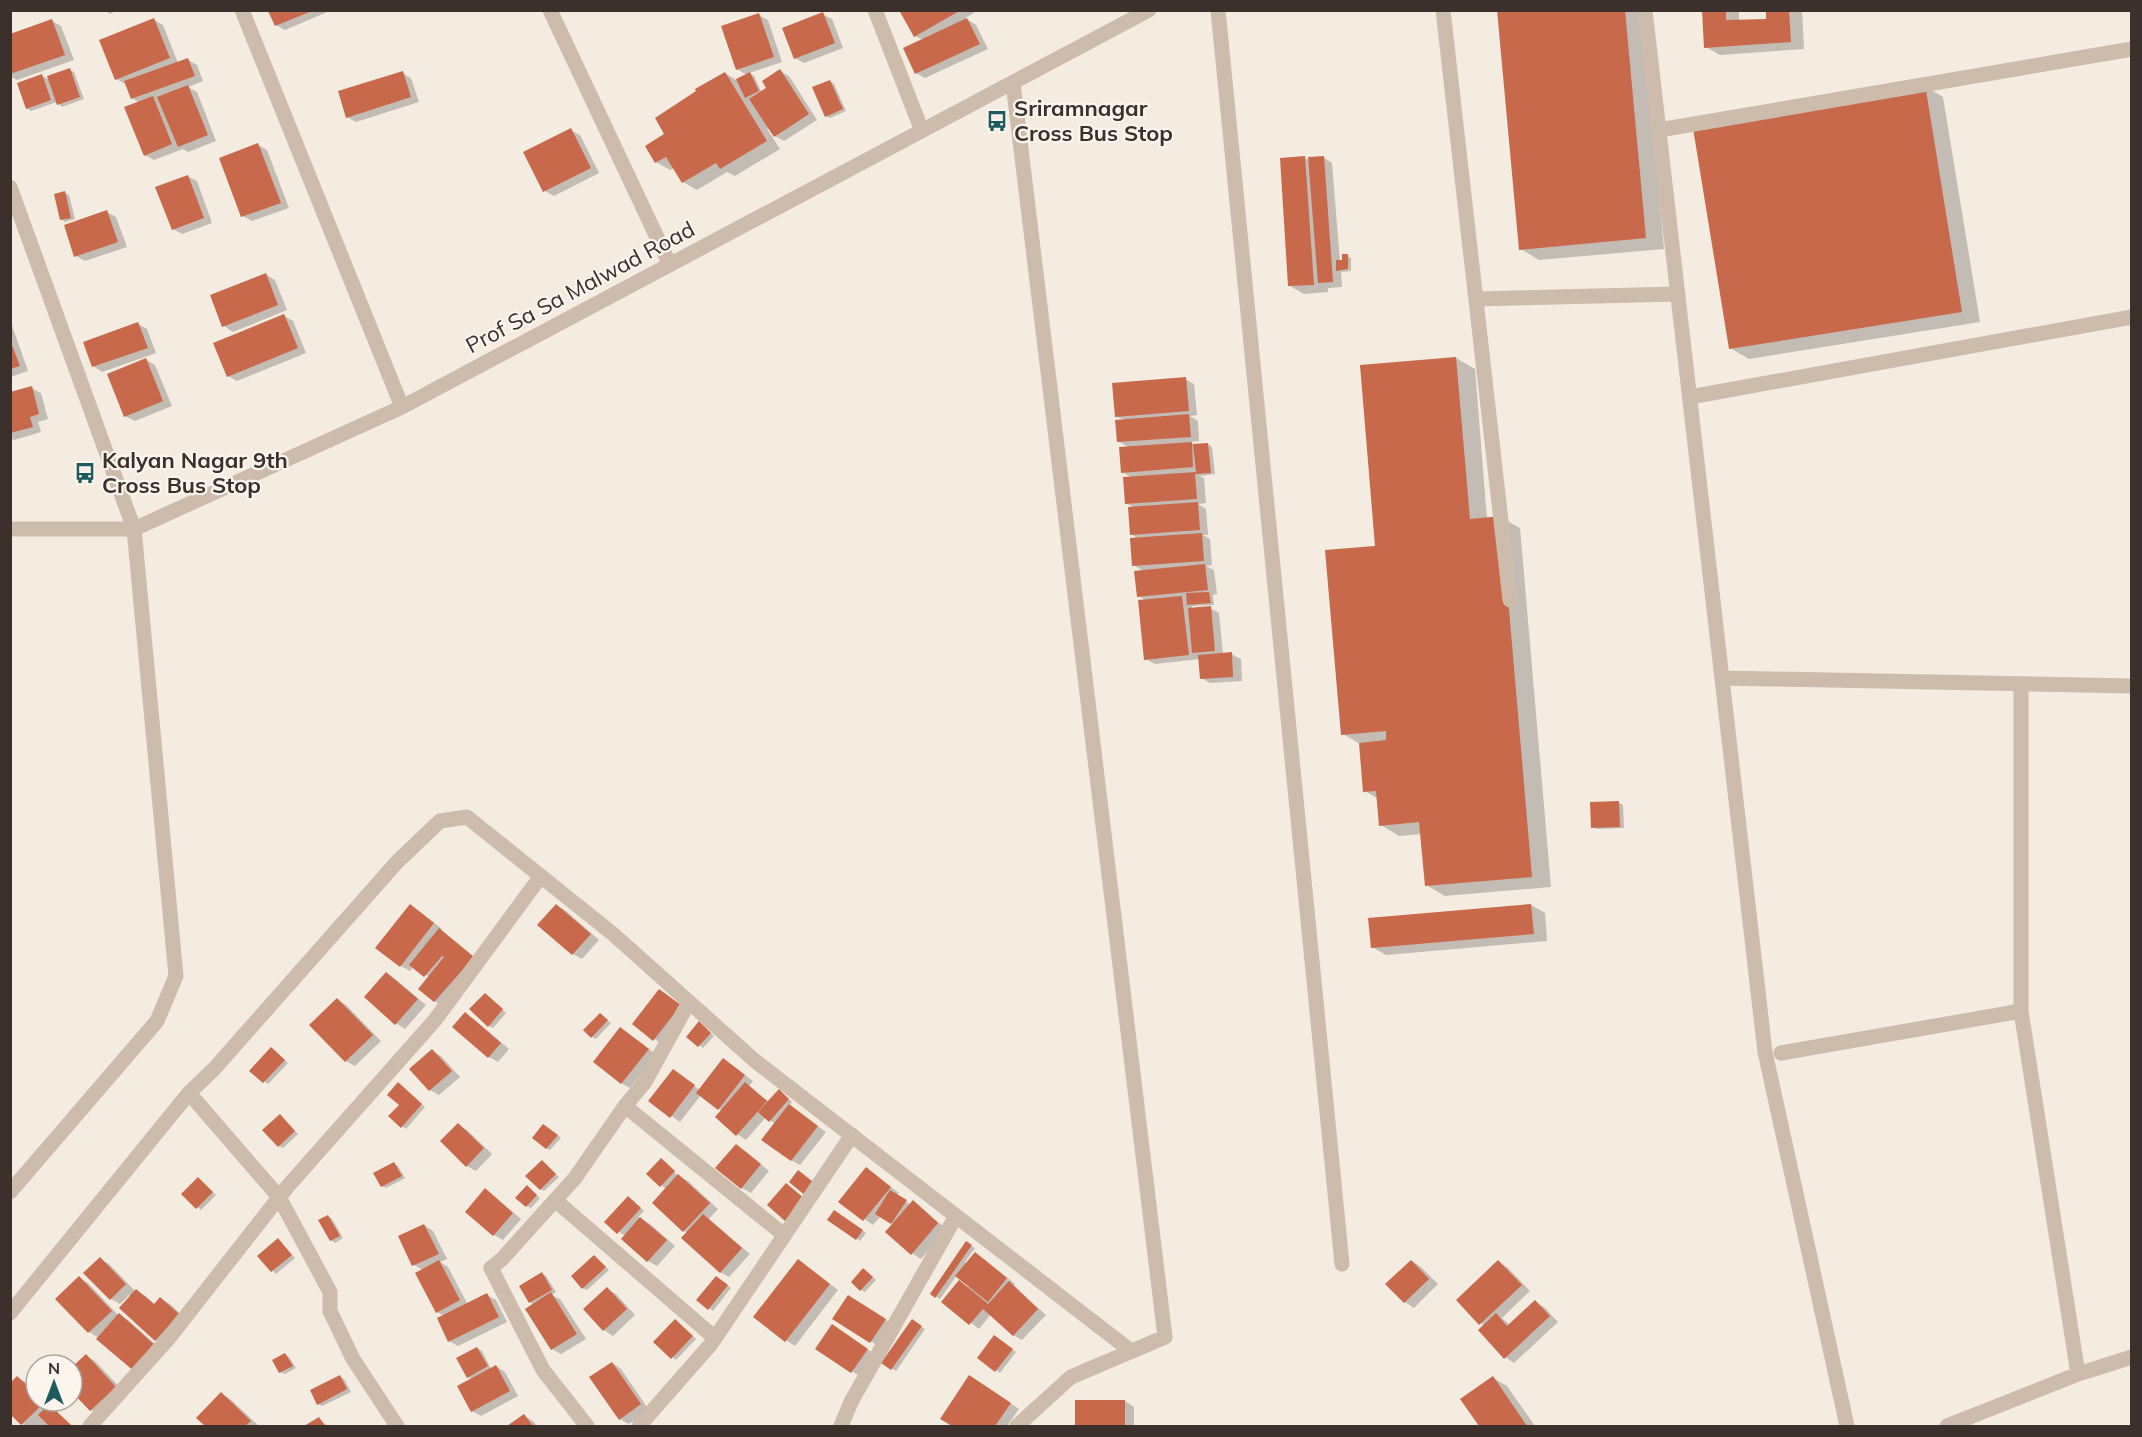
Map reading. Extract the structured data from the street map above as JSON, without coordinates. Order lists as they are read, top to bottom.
{
  "streets": {
    "street": ["Prof Sa Sa Malwad Road"]
  },
  "places": {
    "bus stop": ["Sriramnagar Cross Bus Stop", "Kalyan Nagar 9th Cross Bus Stop"]
  },
  "north": "top"
}
